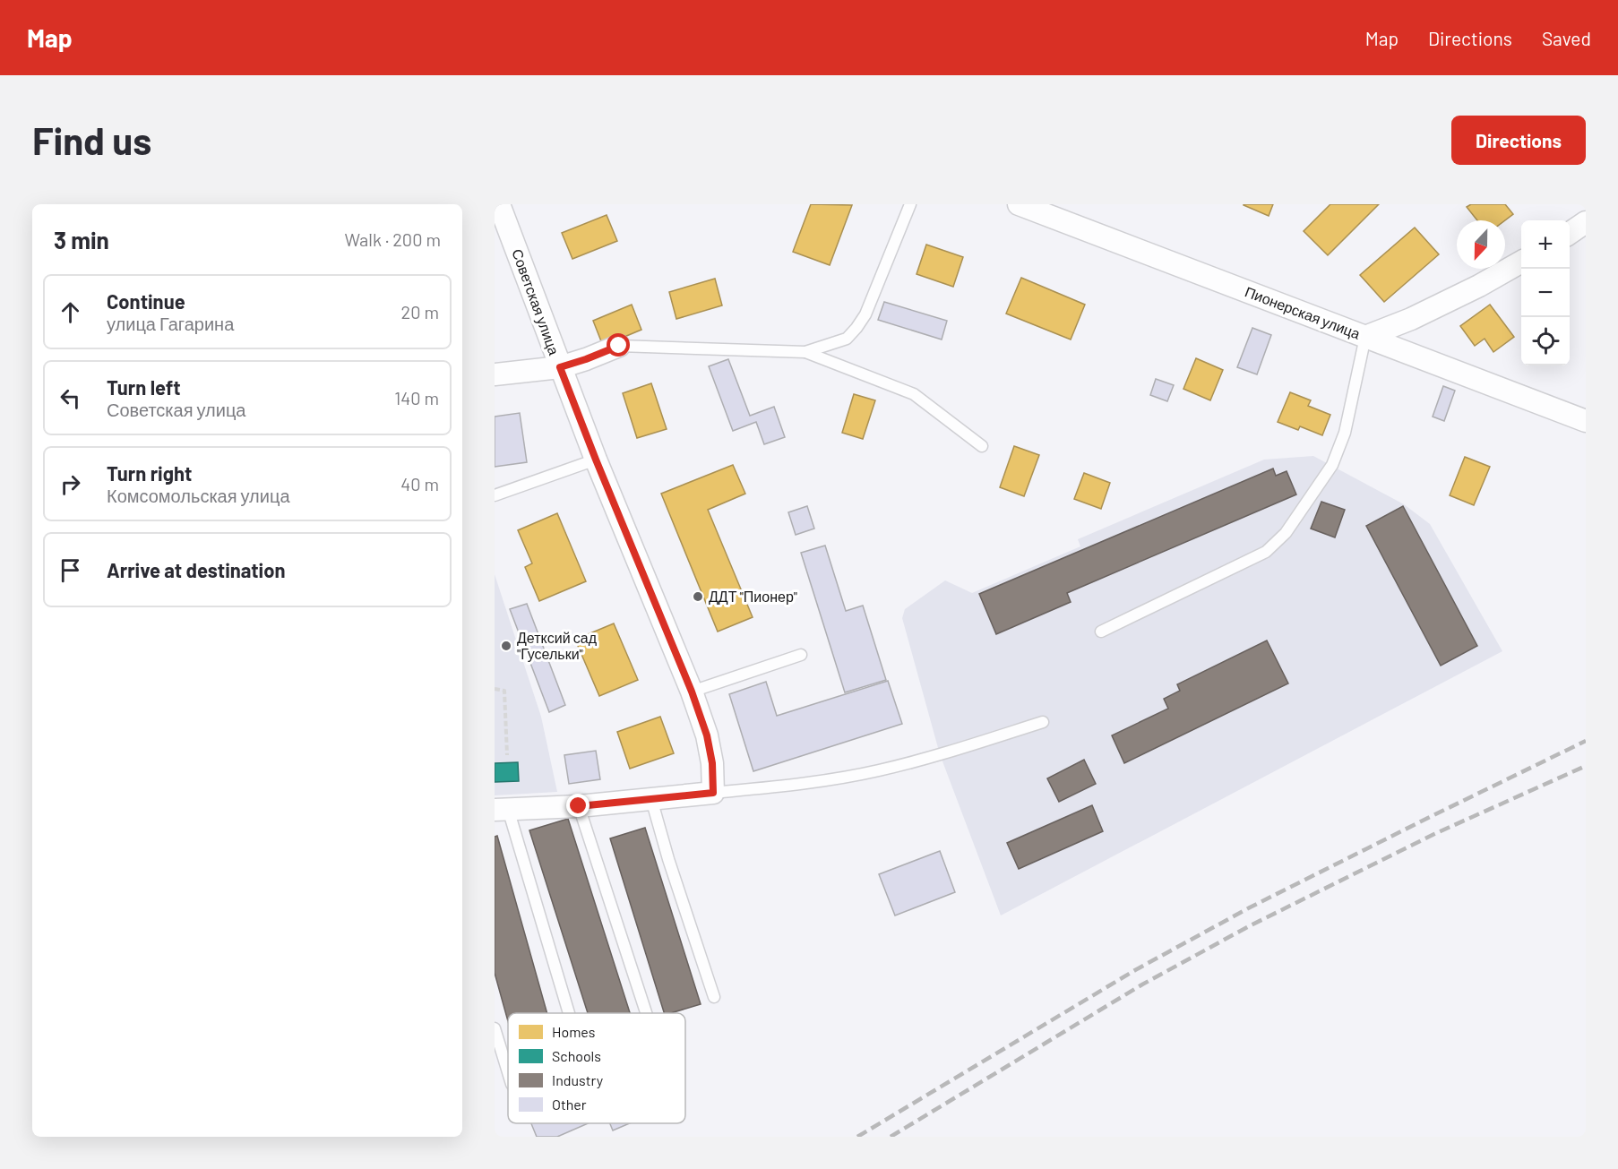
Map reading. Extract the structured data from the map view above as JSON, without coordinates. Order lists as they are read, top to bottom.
{
  "streets": {
    "street": ["Советская улица", "Пионерская улица"]
  },
  "places": ["ДДТ \"Пионер\"", "Детксий сад \"Гусельки\""],
  "legend": [
    "Homes",
    "Schools",
    "Industry",
    "Other"
  ],
  "north": "bottom",
  "page": {
    "header": "Map",
    "nav": ["Map", "Directions", "Saved"],
    "buttons": "Directions",
    "title": "Find us",
    "heading": ["3 min", "Walk · 200 m"],
    "map_buttons": ["+", "−"],
    "list": [
      ["Continue", "улица Гагарина", "20 m"],
      ["Turn left", "Советская улица", "140 m"],
      ["Turn right", "Комсомольская улица", "40 m"],
      "Arrive at destination"
    ]
  }
}
